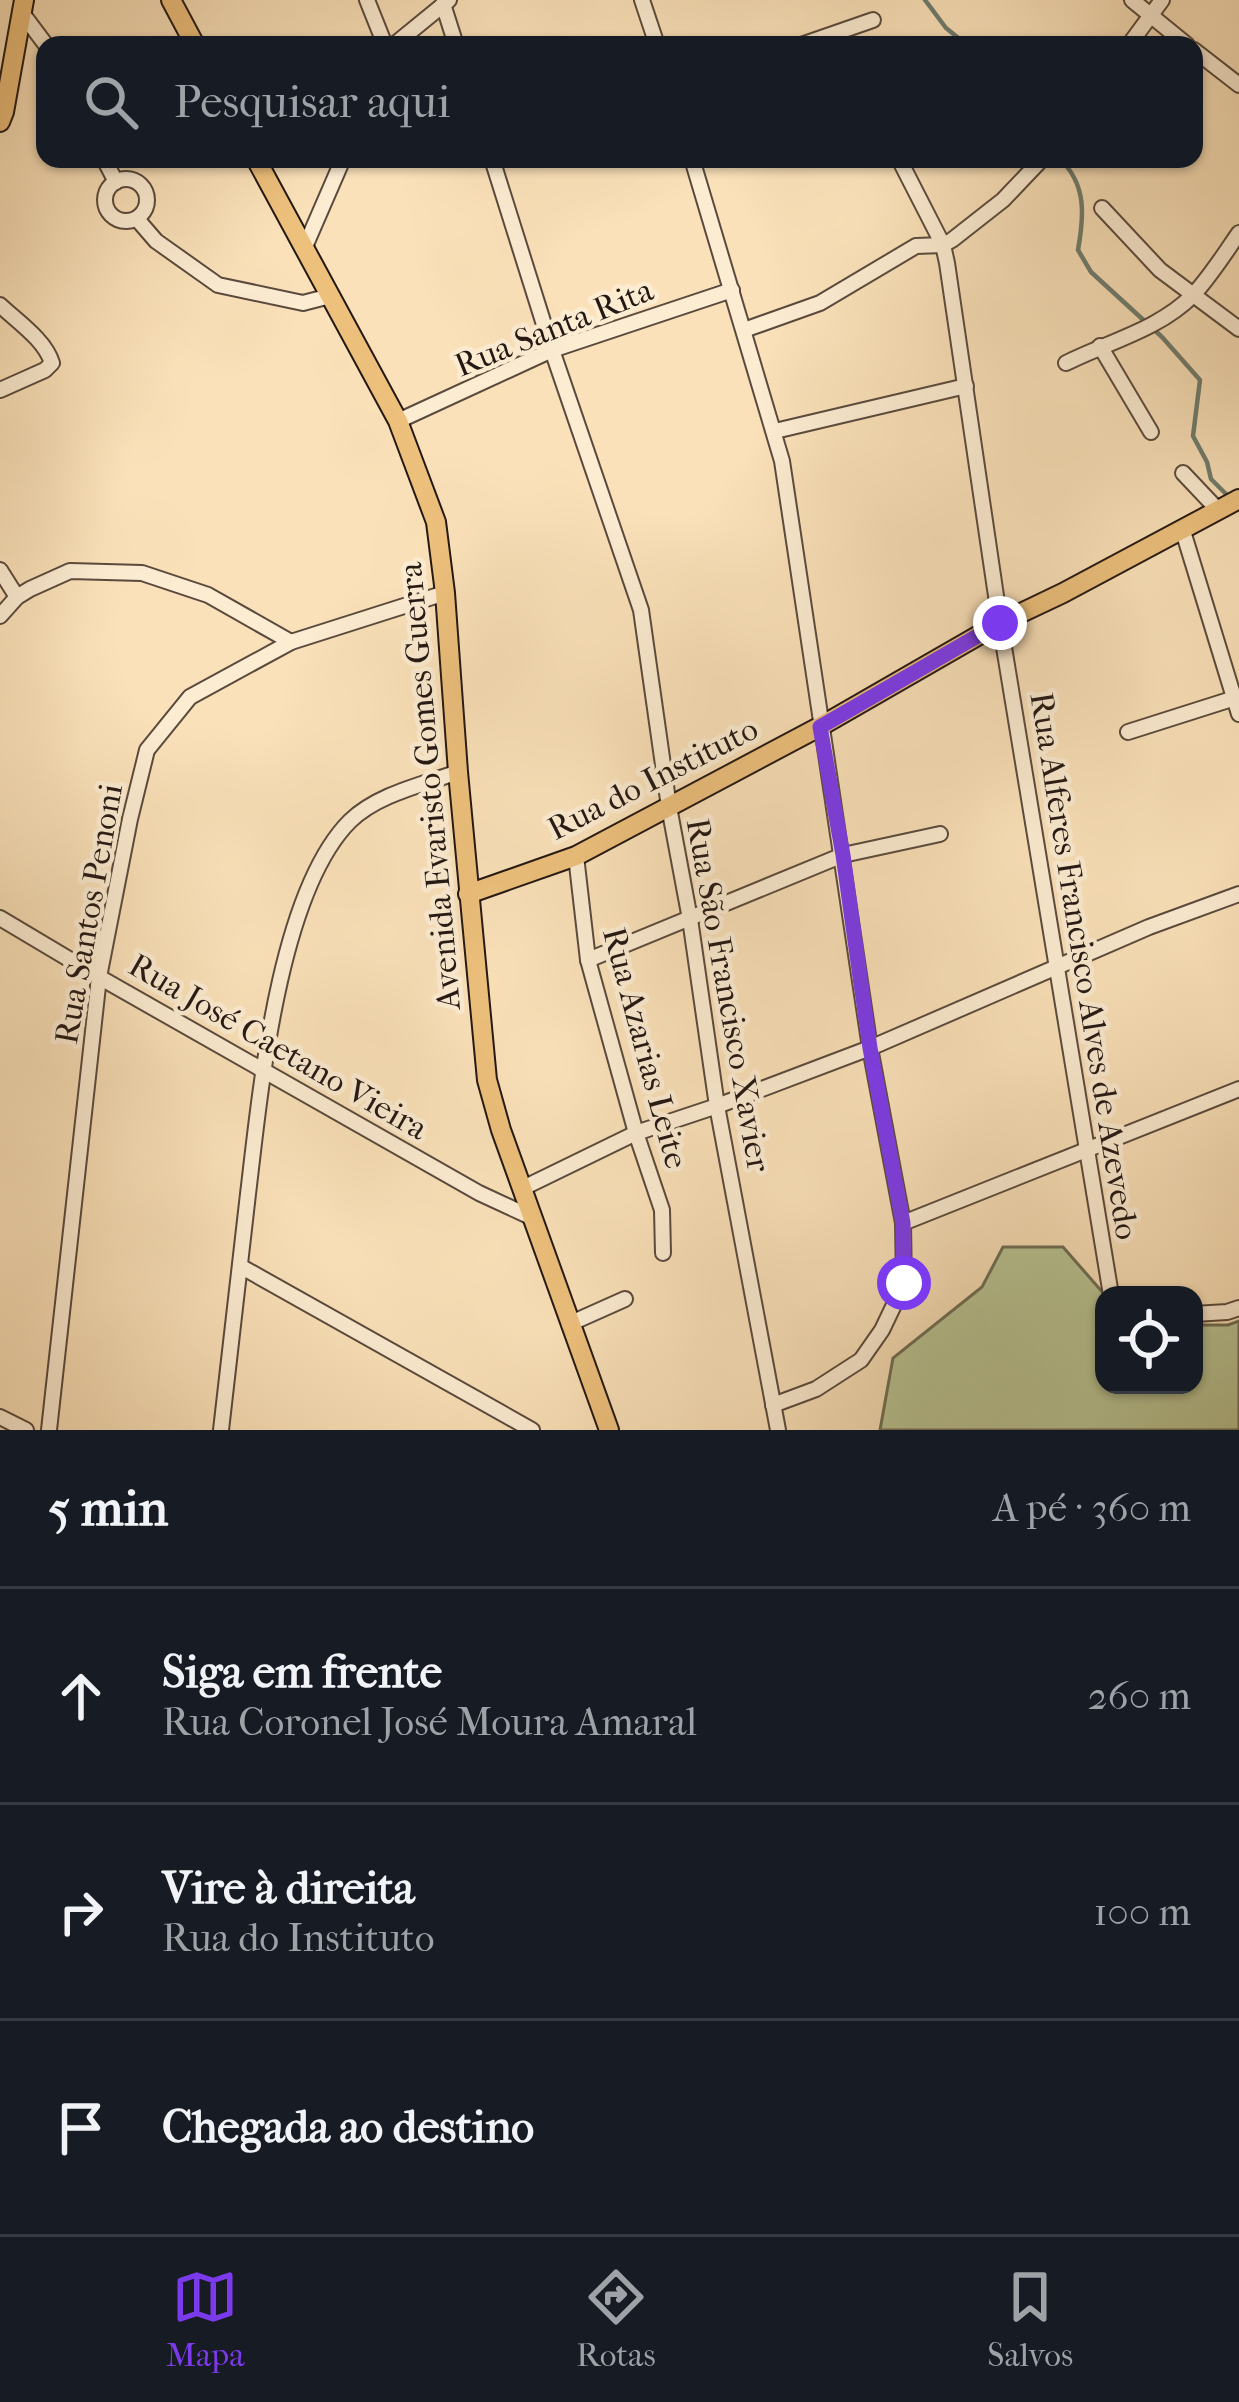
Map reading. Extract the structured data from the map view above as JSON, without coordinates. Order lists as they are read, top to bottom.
{
  "streets": {
    "main road": ["Rua do Instituto", "Avenida Evaristo Gomes Guerra"],
    "street": [
      "Rua Santa Rita",
      "Rua Santos Penoni",
      "Rua Alferes Francisco Alves de Azevedo",
      "Rua São Francisco Xavier",
      "Rua José Caetano Vieira",
      "Rua Azarias Leite"
    ]
  },
  "crossings": [
    ["Rua Santa Rita", "Avenida Evaristo Gomes Guerra"],
    ["Rua Santa Rita", "Rua São Francisco Xavier"],
    ["Rua do Instituto", "Avenida Evaristo Gomes Guerra"],
    ["Rua do Instituto", "Rua Alferes Francisco Alves de Azevedo"],
    ["Rua do Instituto", "Rua São Francisco Xavier"],
    ["Rua do Instituto", "Rua Azarias Leite"],
    ["Avenida Evaristo Gomes Guerra", "Rua Santos Penoni"],
    ["Avenida Evaristo Gomes Guerra", "Rua José Caetano Vieira"],
    ["Rua Santos Penoni", "Rua José Caetano Vieira"]
  ],
  "page": {
    "search": "Pesquisar aqui",
    "heading": ["5 min", "A pé · 360 m"],
    "list": [
      ["Siga em frente", "Rua Coronel José Moura Amaral", "260 m"],
      ["Vire à direita", "Rua do Instituto", "100 m"],
      "Chegada ao destino"
    ],
    "nav": ["Mapa", "Rotas", "Salvos"]
  }
}
